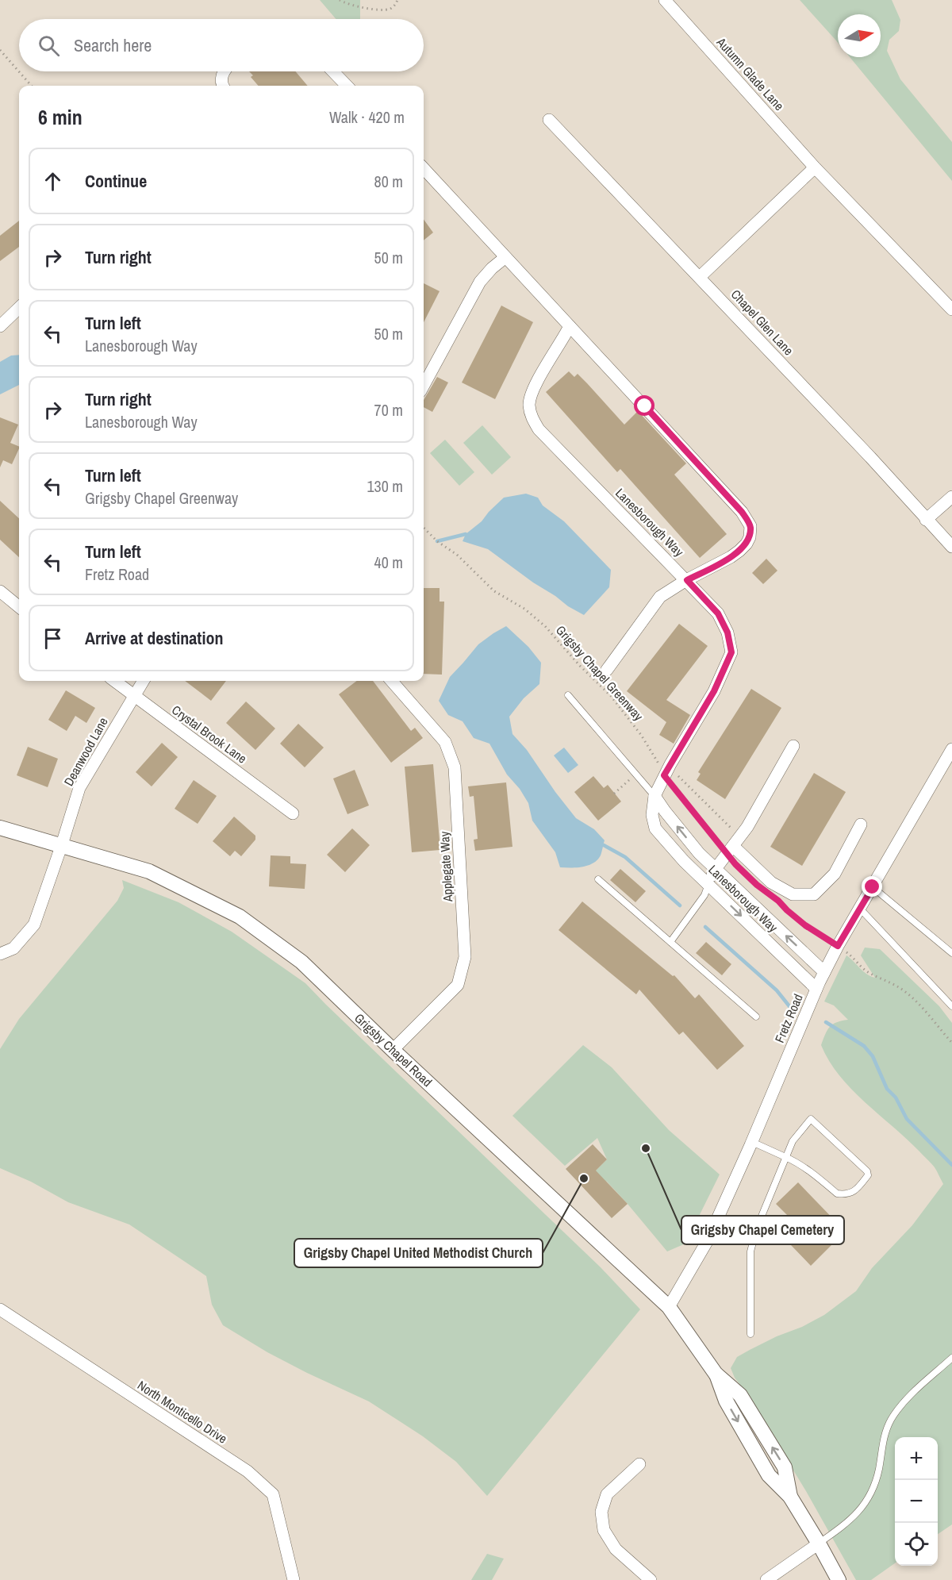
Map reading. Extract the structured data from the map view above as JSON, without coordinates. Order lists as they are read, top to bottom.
{
  "streets": {
    "street": [
      "Autumn Glade Lane",
      "Chapel Glen Lane",
      "Lanesborough Way",
      "Crystal Brook Lane",
      "Deanwood Lane",
      "Applegate Way",
      "Fretz Road",
      "Grigsby Chapel Road",
      "North Monticello Drive"
    ],
    "path": ["Grigsby Chapel Greenway"]
  },
  "crossings": [
    ["Lanesborough Way", "Grigsby Chapel Greenway"],
    ["Lanesborough Way", "Fretz Road"],
    ["Crystal Brook Lane", "Deanwood Lane"],
    ["Deanwood Lane", "Grigsby Chapel Road"],
    ["Applegate Way", "Grigsby Chapel Road"],
    ["Fretz Road", "Grigsby Chapel Road"]
  ],
  "places": ["Grigsby Chapel Cemetery", "Grigsby Chapel United Methodist Church"],
  "north": "right",
  "page": {
    "search": "Search here",
    "heading": ["6 min", "Walk · 420 m"],
    "list": [
      ["Continue", "80 m"],
      ["Turn right", "50 m"],
      ["Turn left", "Lanesborough Way", "50 m"],
      ["Turn right", "Lanesborough Way", "70 m"],
      ["Turn left", "Grigsby Chapel Greenway", "130 m"],
      ["Turn left", "Fretz Road", "40 m"],
      "Arrive at destination"
    ],
    "map_buttons": ["+", "−"]
  }
}
